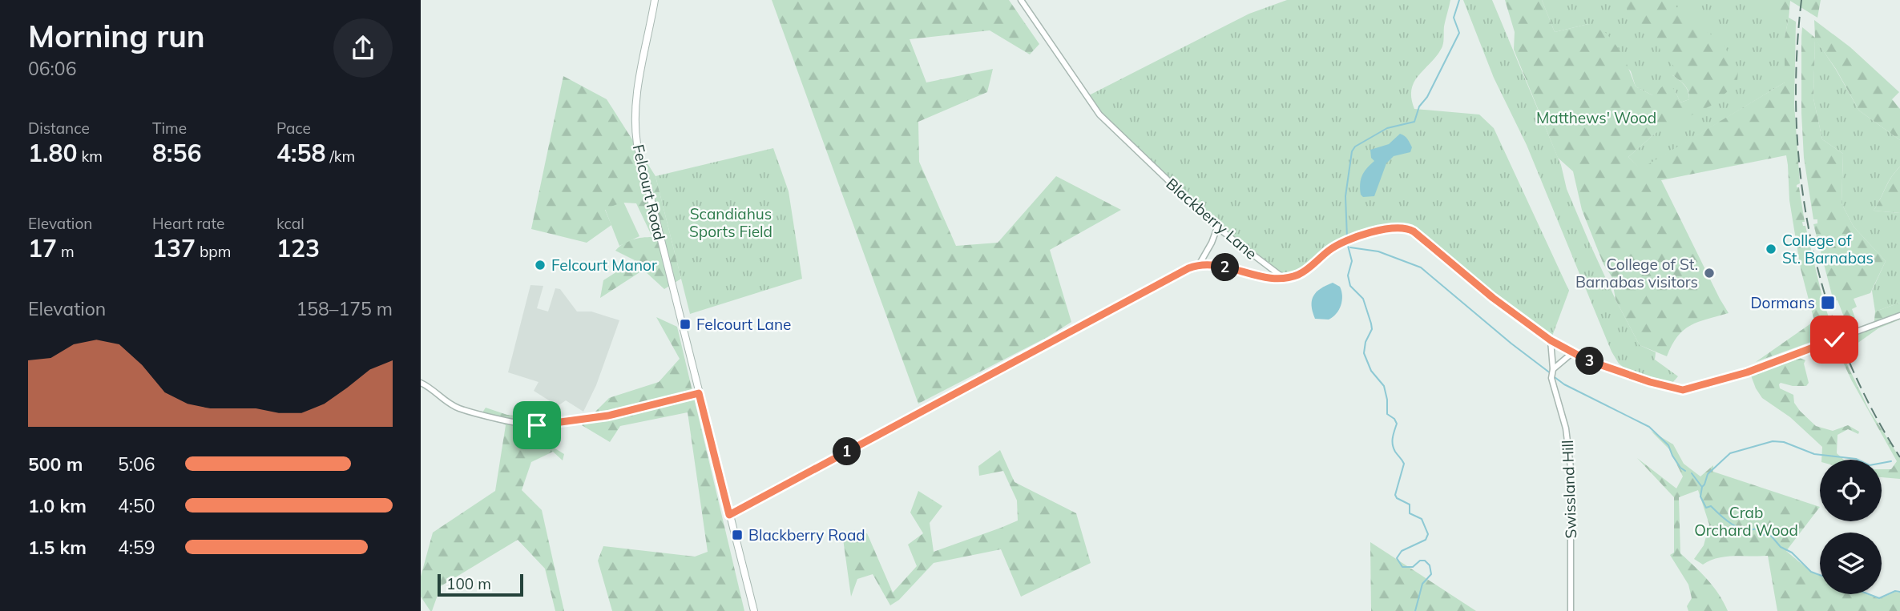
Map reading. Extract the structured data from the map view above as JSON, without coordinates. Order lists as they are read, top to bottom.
{
  "streets": {
    "street": ["Felcourt Road", "Blackberry Lane", "Swissland Hill"]
  },
  "parks": ["Matthews' Wood", "Scandiahus Sports Field", "Crab Orchard Wood"],
  "places": {
    "other": ["College of St. Barnabas", "Felcourt Manor", "College of St. Barnabas visitors"],
    "transit": ["Dormans", "Felcourt Lane", "Blackberry Road"]
  },
  "scale_bar": "100 m",
  "page": {
    "heading": ["Morning run", "06:06"],
    "stats": [
      ["Distance", "1.80 km"],
      ["Time", "8:56"],
      ["Pace", "4:58 /km"],
      ["Elevation", "17 m"],
      ["Heart rate", "137 bpm"],
      ["kcal", "123"]
    ],
    "pins": ["2", "3", "1"],
    "chart": ["Elevation", "158–175 m"],
    "list": [
      {
        "name": "500 m",
        "note": "5:06"
      },
      {
        "name": "1.0 km",
        "note": "4:50"
      },
      {
        "name": "1.5 km",
        "note": "4:59"
      }
    ],
    "scale": "100 m"
  }
}
